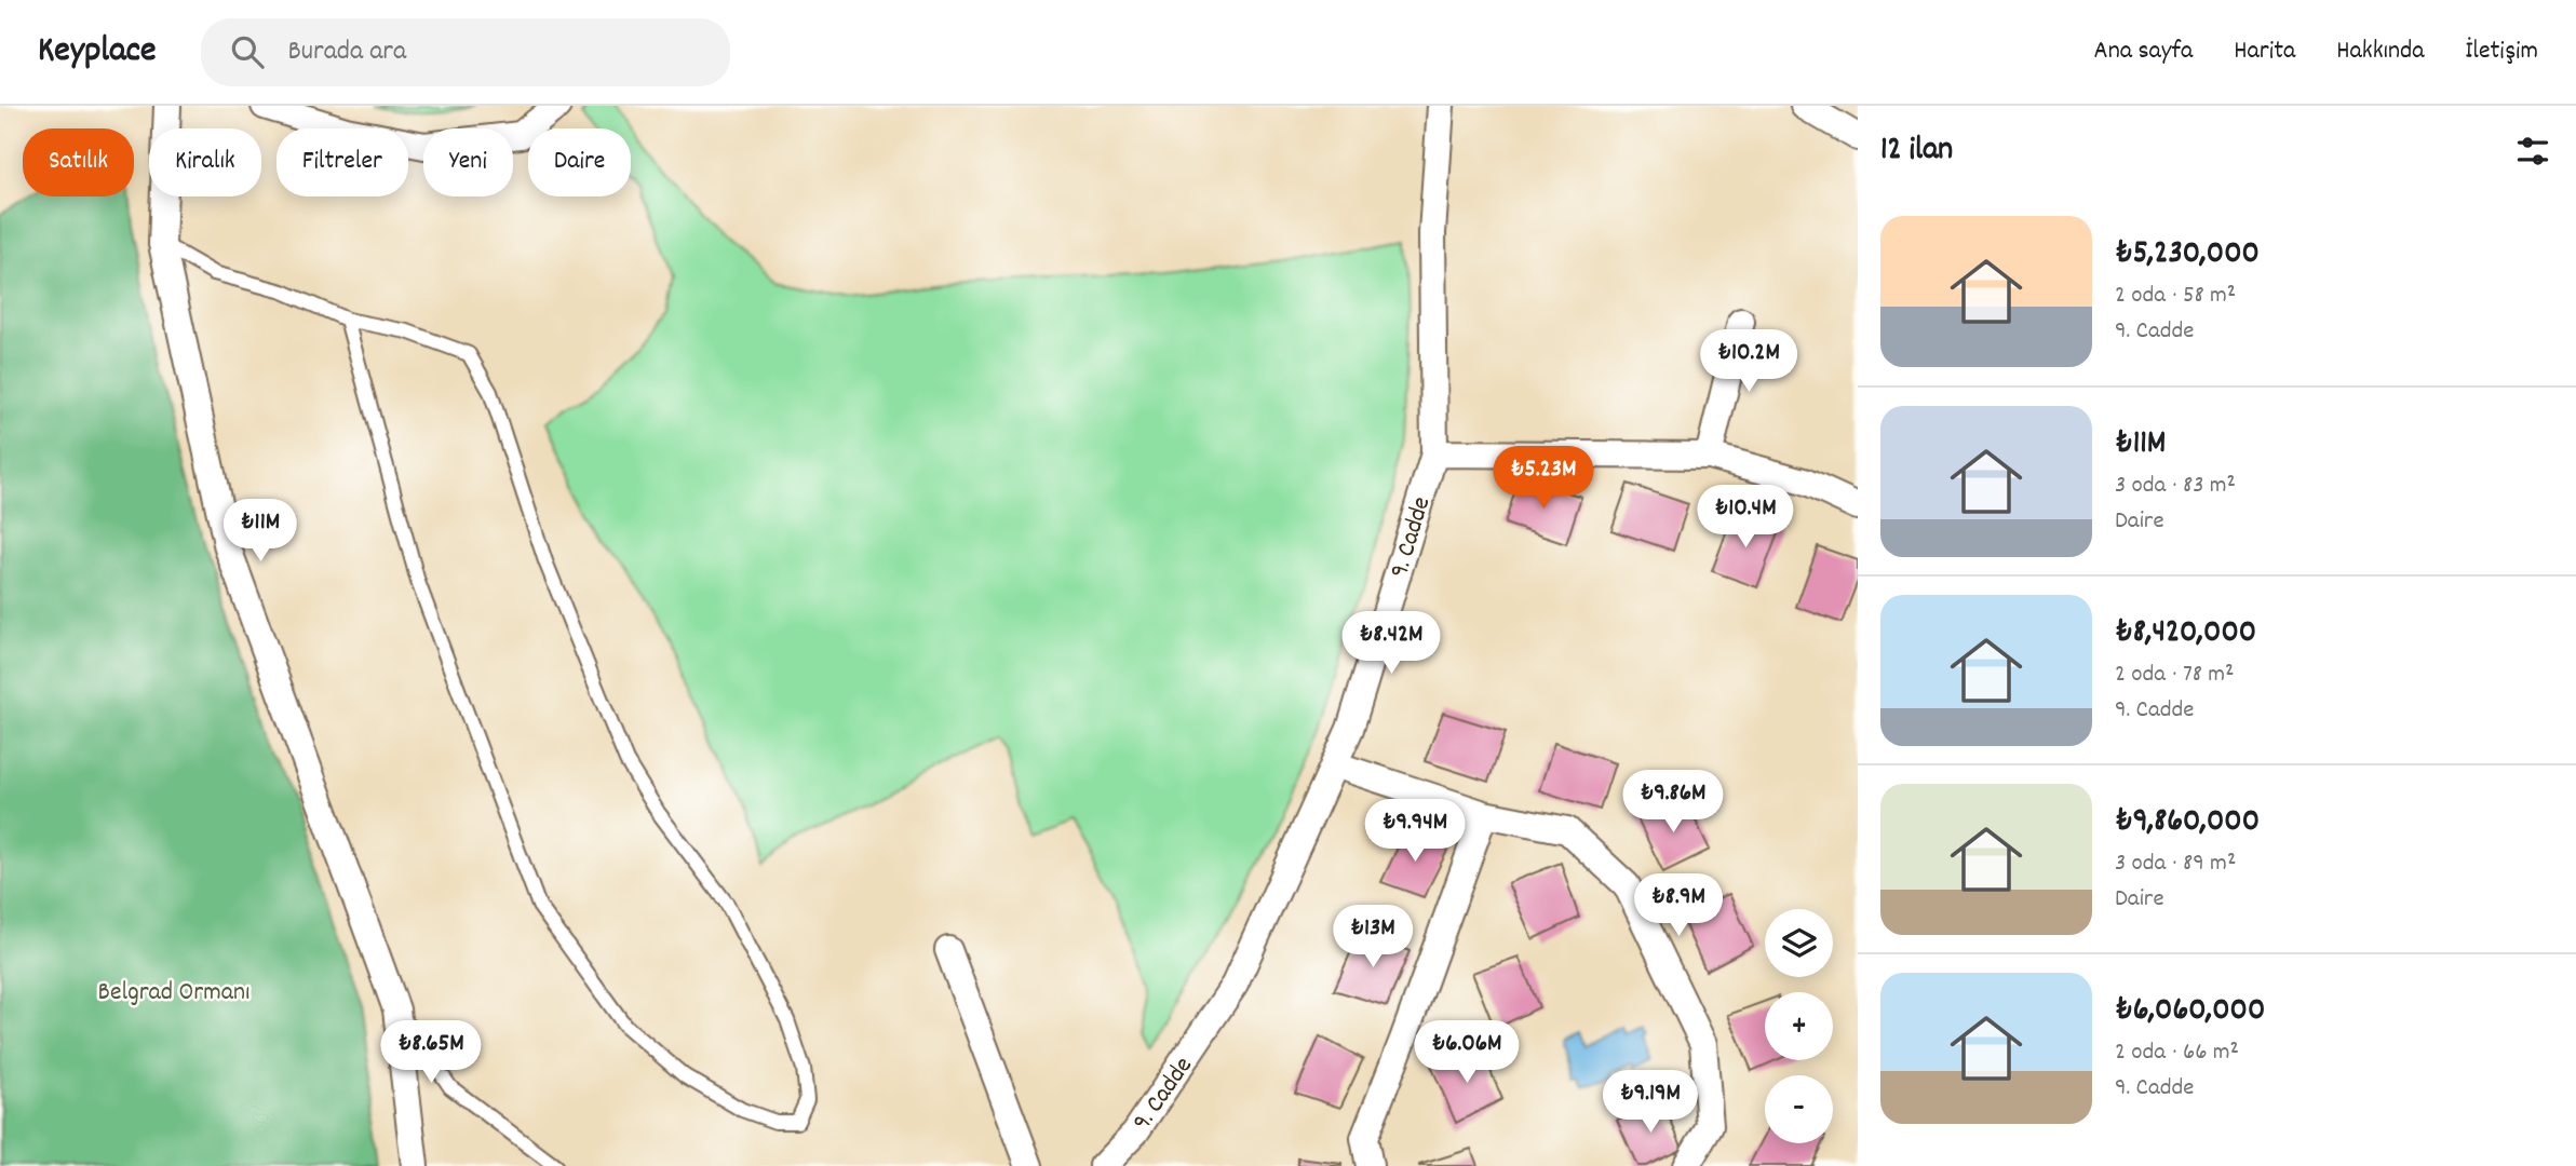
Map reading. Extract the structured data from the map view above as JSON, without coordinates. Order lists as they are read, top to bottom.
{
  "streets": {
    "street": ["9. Cadde"]
  },
  "parks": ["Belgrad Ormanı"],
  "page": {
    "header": "Keyplace",
    "search": "Burada ara",
    "nav": [
      "Ana sayfa",
      "Harita",
      "Hakkında",
      "İletişim"
    ],
    "heading": "12 ilan",
    "chip": [
      "Satılık",
      "Kiralık",
      "Filtreler",
      "Yeni",
      "Daire"
    ],
    "list": [
      {
        "name": "₺5,230,000",
        "note": "2 oda · 58 m² · 9. Cadde"
      },
      {
        "name": "₺11M",
        "note": "3 oda · 83 m² · Daire"
      },
      {
        "name": "₺8,420,000",
        "note": "2 oda · 78 m² · 9. Cadde"
      },
      {
        "name": "₺9,860,000",
        "note": "3 oda · 89 m² · Daire"
      },
      {
        "name": "₺6,060,000",
        "note": "2 oda · 66 m² · 9. Cadde"
      }
    ],
    "price": [
      "₺10.2M",
      "₺5.23M",
      "₺10.4M",
      "₺11M",
      "₺8.42M",
      "₺9.86M",
      "₺9.94M",
      "₺8.9M",
      "₺13M",
      "₺8.65M",
      "₺6.06M",
      "₺9.19M"
    ],
    "map_buttons": ["+", "−"]
  }
}
